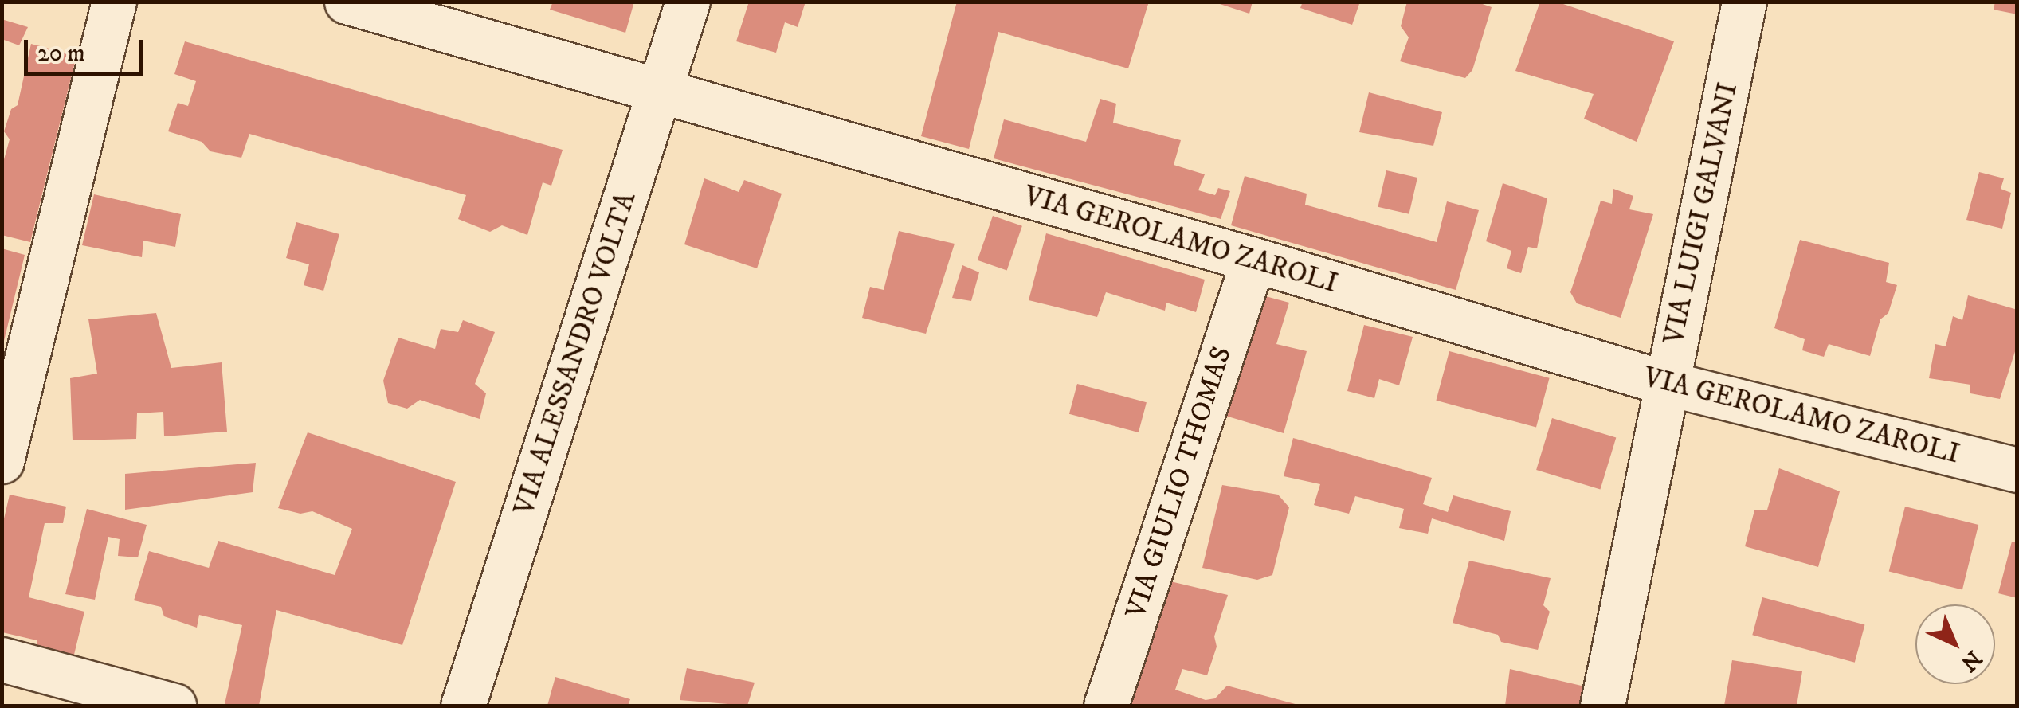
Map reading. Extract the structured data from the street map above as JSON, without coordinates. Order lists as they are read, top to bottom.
{
  "streets": {
    "street": [
      "VIA LUIGI GALVANI",
      "VIA GEROLAMO ZAROLI",
      "VIA ALESSANDRO VOLTA",
      "VIA GIULIO THOMAS"
    ]
  },
  "crossings": [
    ["VIA LUIGI GALVANI", "VIA GEROLAMO ZAROLI"],
    ["VIA GEROLAMO ZAROLI", "VIA ALESSANDRO VOLTA"],
    ["VIA GEROLAMO ZAROLI", "VIA GIULIO THOMAS"]
  ],
  "scale_bar": "20 m",
  "north": "bottom right"
}
